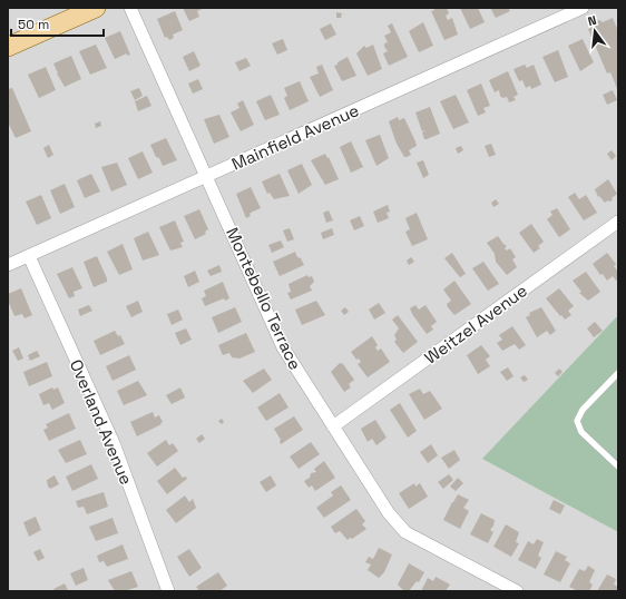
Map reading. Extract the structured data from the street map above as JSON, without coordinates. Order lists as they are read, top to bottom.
{
  "streets": {
    "street": [
      "Mainfield Avenue",
      "Montebello Terrace",
      "Weitzel Avenue",
      "Overland Avenue"
    ]
  },
  "crossings": [
    ["Mainfield Avenue", "Montebello Terrace"],
    ["Mainfield Avenue", "Overland Avenue"],
    ["Montebello Terrace", "Weitzel Avenue"]
  ],
  "scale_bar": "50 m",
  "north": "top"
}
